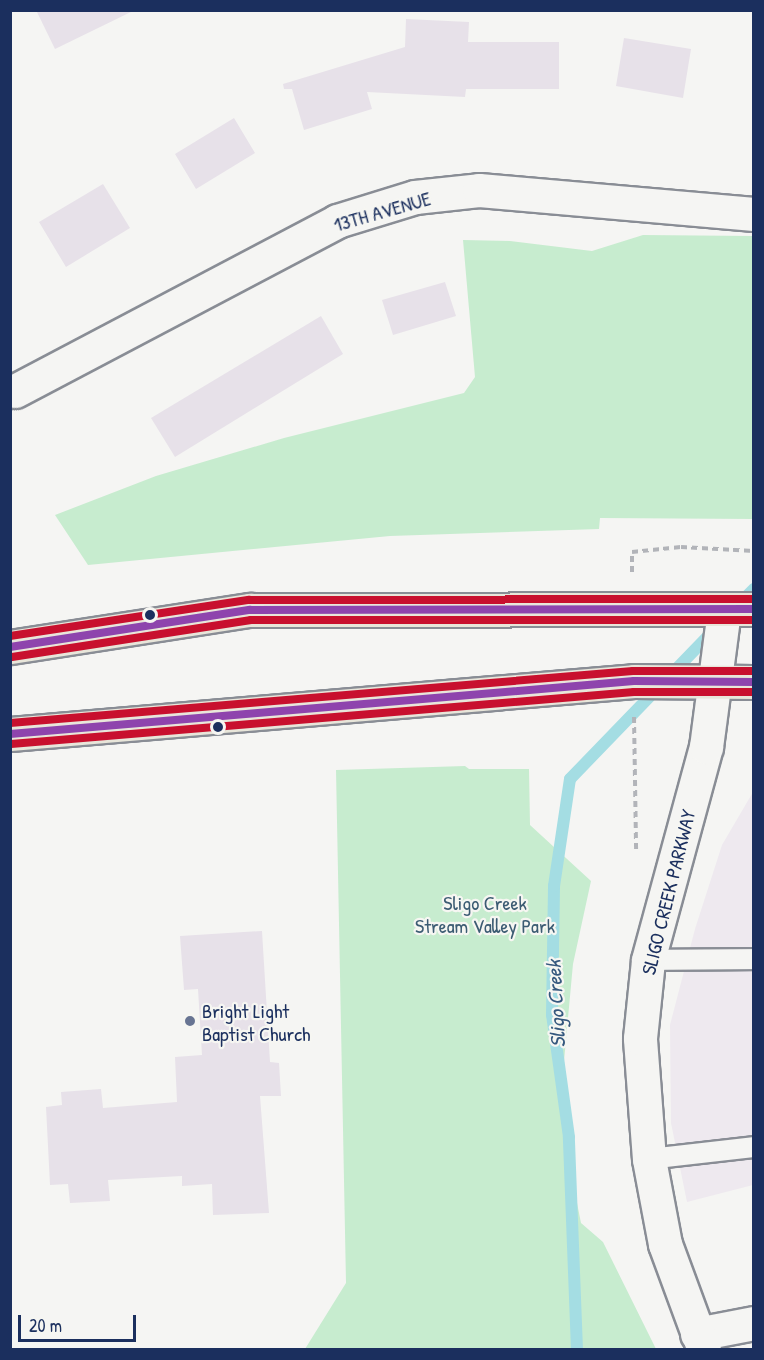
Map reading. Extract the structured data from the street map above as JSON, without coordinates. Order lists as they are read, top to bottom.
{
  "streets": {
    "street": ["13TH AVENUE", "SLIGO CREEK PARKWAY"]
  },
  "water": ["Sligo Creek"],
  "parks": ["Sligo Creek Stream Valley Park"],
  "places": ["Bright Light Baptist Church"],
  "scale_bar": "20 m"
}
